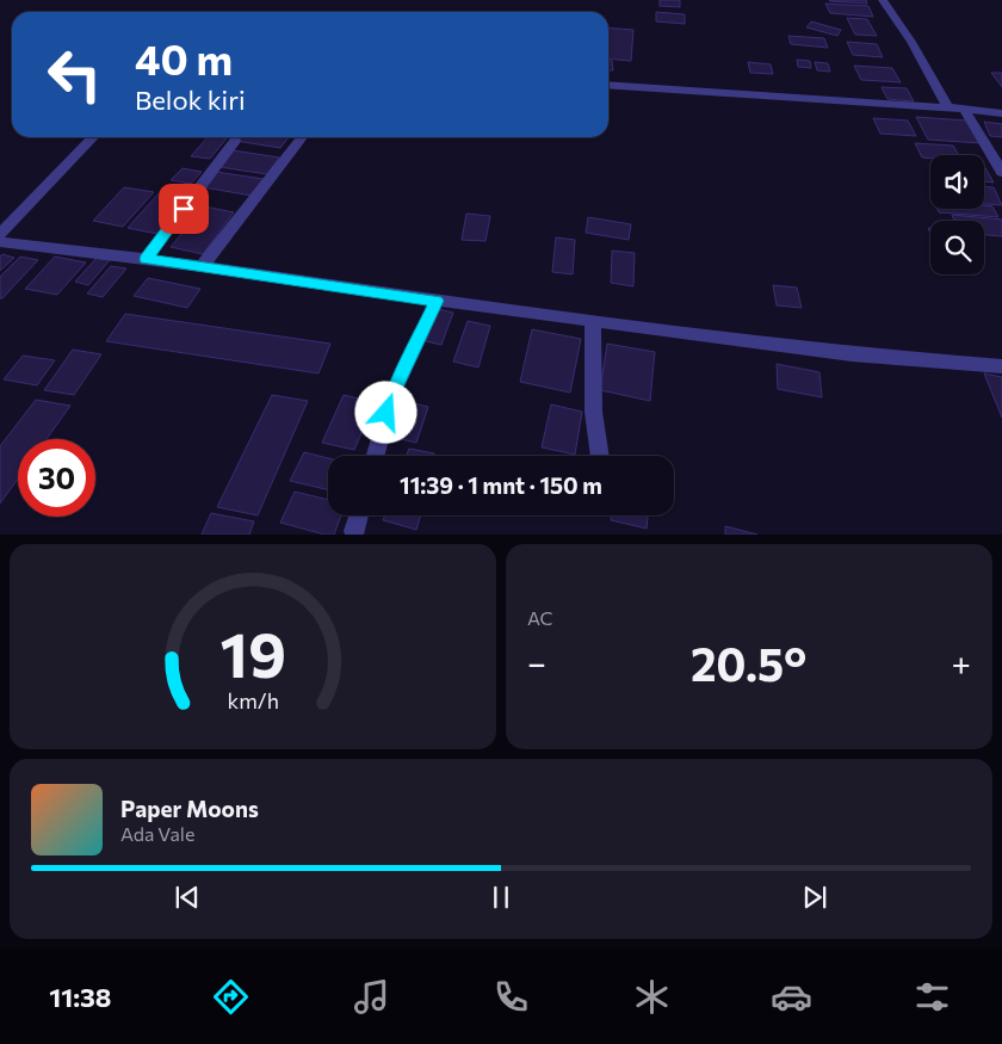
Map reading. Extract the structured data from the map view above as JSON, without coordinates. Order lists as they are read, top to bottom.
{
  "page": {
    "turn": ["40 m", "Belok kiri"],
    "limit": "30",
    "trip": "11:39 · 1 mnt · 150 m",
    "tile": "AC",
    "heat": ["−", "20.5°", "+"],
    "song": ["Paper Moons", "Ada Vale"],
    "tabs": "11:38",
    "gauge": ["19", "km/h"]
  }
}
